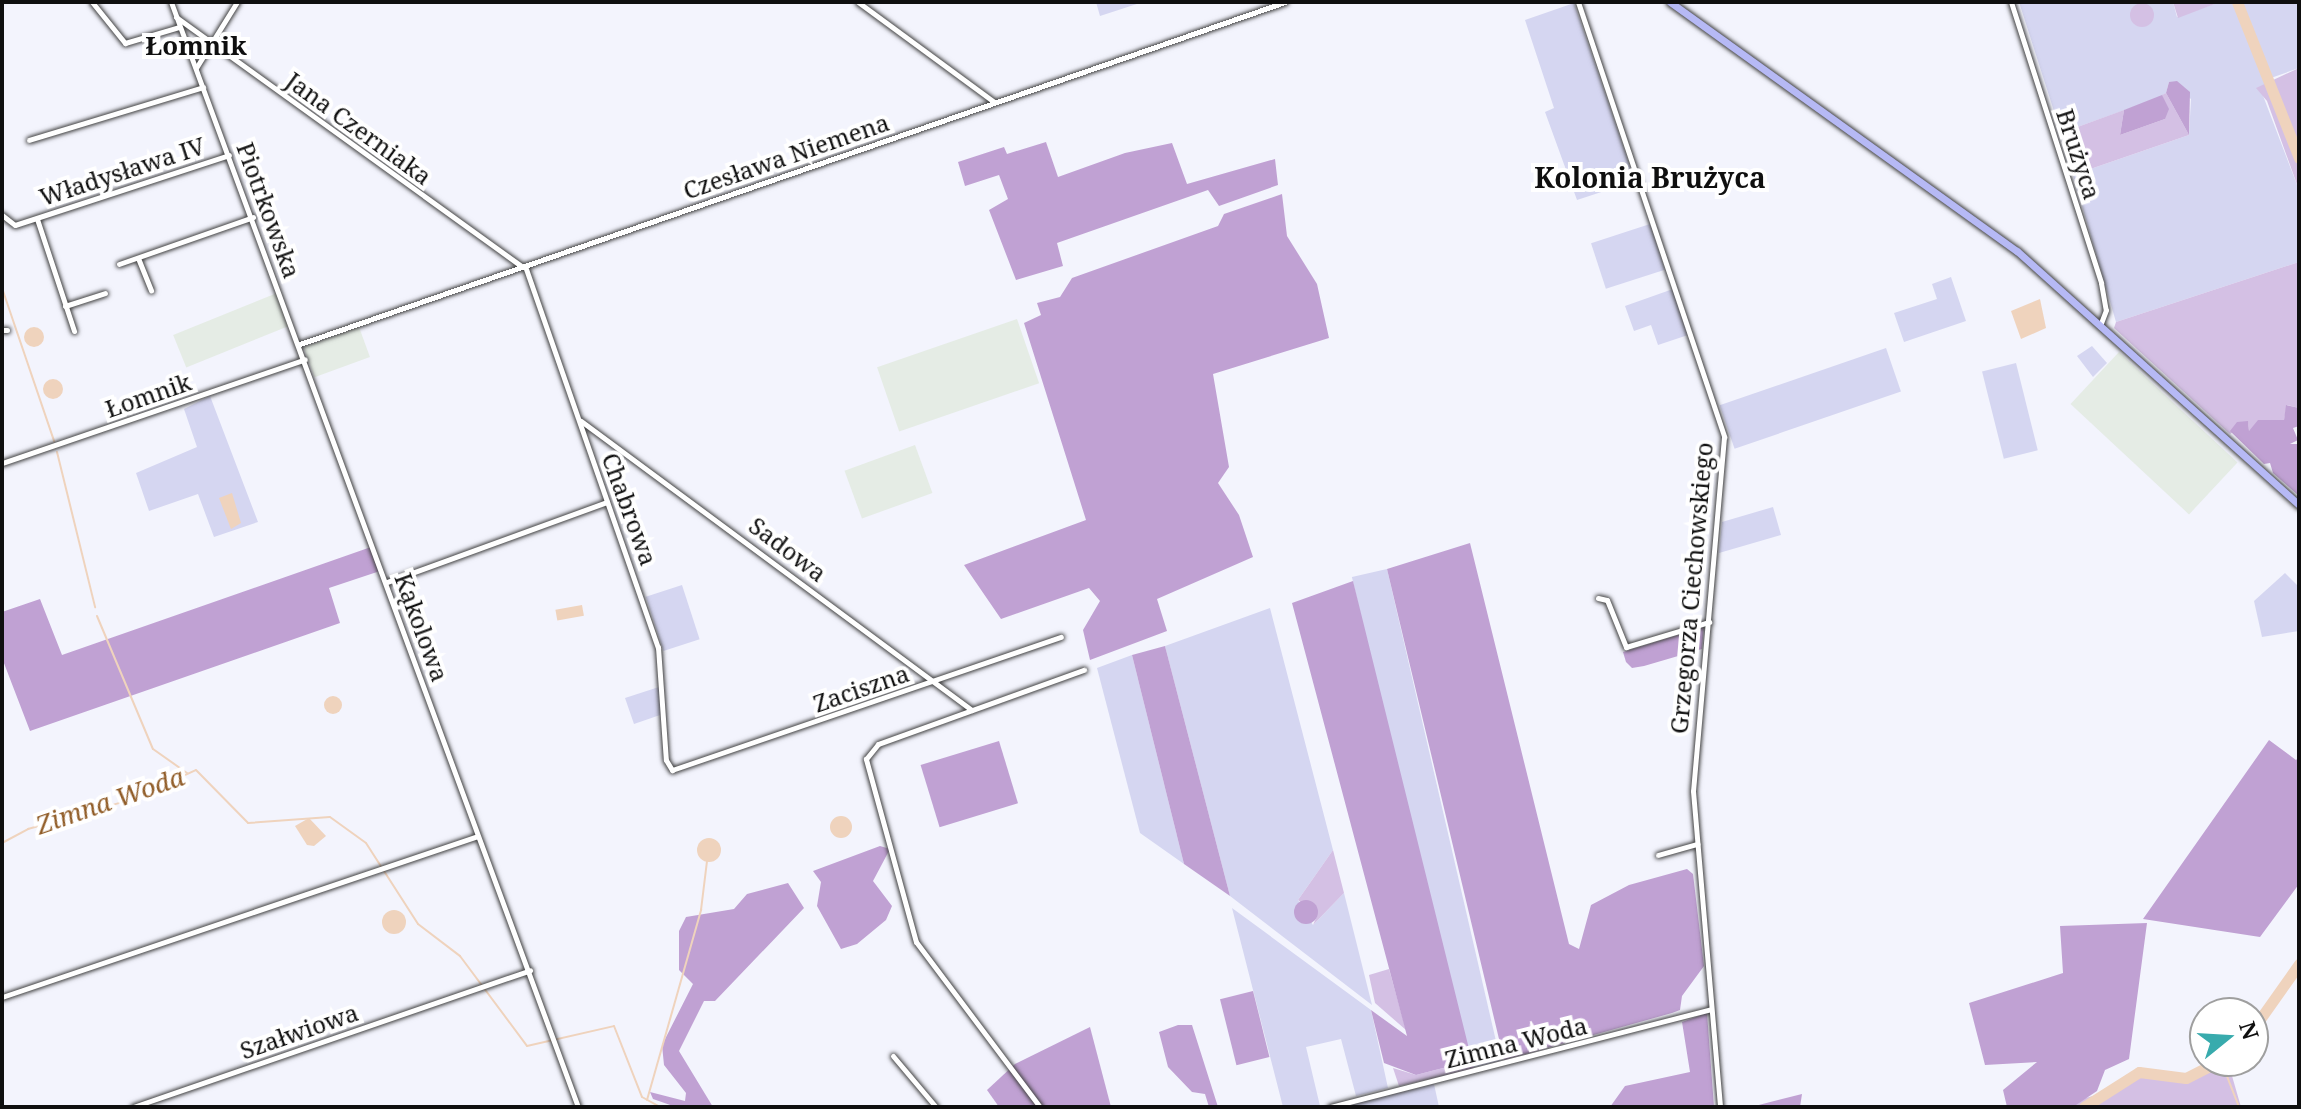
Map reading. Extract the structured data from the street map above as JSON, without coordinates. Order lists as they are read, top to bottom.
{
  "streets": {
    "street": [
      "Jana Czerniaka",
      "Brużyca",
      "Czesława Niemena",
      "Władysława IV",
      "Piotrkowska",
      "Łomnik",
      "Chabrowa",
      "Sadowa",
      "Grzegorza Ciechowskiego",
      "Kąkolowa",
      "Zaciszna",
      "Szałwiowa",
      "Zimna Woda"
    ]
  },
  "crossings": [
    ["Jana Czerniaka", "Czesława Niemena"],
    ["Jana Czerniaka", "Piotrkowska"],
    ["Jana Czerniaka", "Chabrowa"],
    ["Czesława Niemena", "Piotrkowska"],
    ["Czesława Niemena", "Chabrowa"],
    ["Władysława IV", "Piotrkowska"],
    ["Piotrkowska", "Łomnik"],
    ["Piotrkowska", "Kąkolowa"],
    ["Chabrowa", "Sadowa"],
    ["Chabrowa", "Zaciszna"],
    ["Sadowa", "Zaciszna"],
    ["Grzegorza Ciechowskiego", "Zimna Woda"],
    ["Kąkolowa", "Szałwiowa"]
  ],
  "districts": ["Łomnik", "Kolonia Brużyca"],
  "water": ["Zimna Woda"],
  "north": "right"
}
